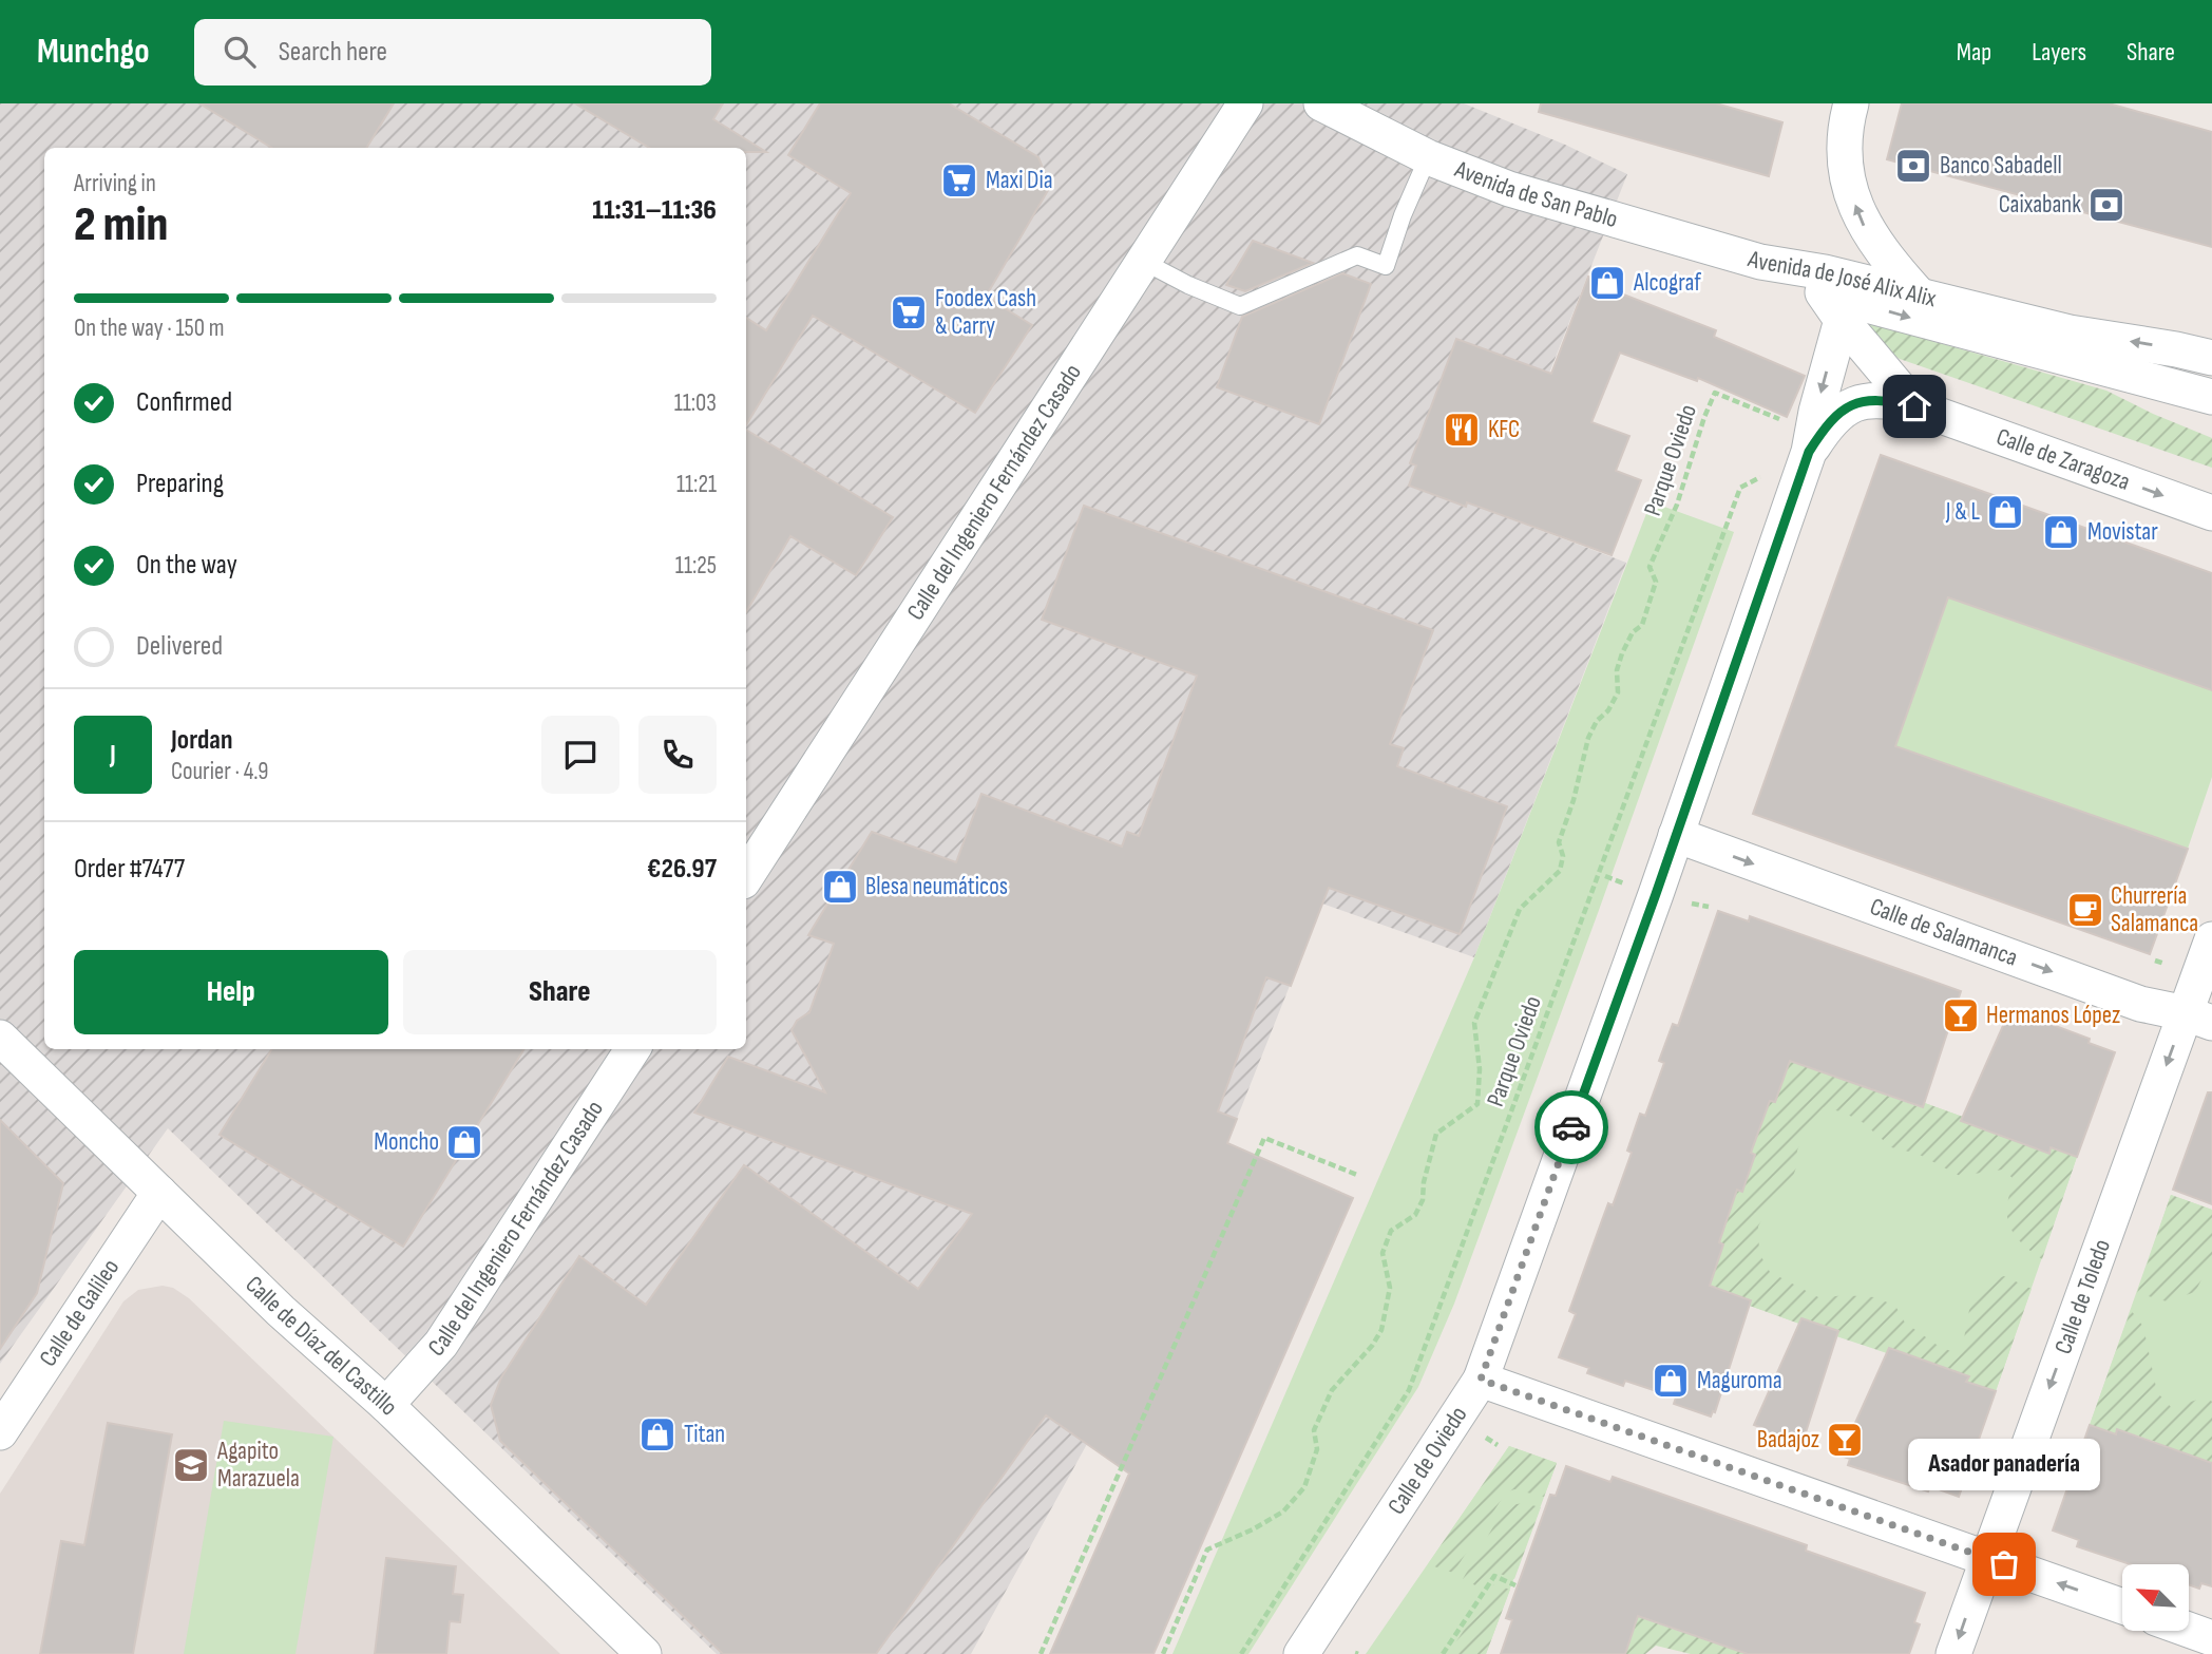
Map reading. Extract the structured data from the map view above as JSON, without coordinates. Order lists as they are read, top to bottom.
{
  "streets": {
    "street": [
      "Avenida de San Pablo",
      "Avenida de José Alix Alix",
      "Calle de Zaragoza",
      "Calle del Ingeniero Fernández Casado",
      "Calle de Salamanca",
      "Calle de Toledo",
      "Calle de Galileo",
      "Calle de Díaz del Castillo",
      "Calle de Oviedo"
    ],
    "path": ["Parque Oviedo"]
  },
  "crossings": [
    ["Avenida de San Pablo", "Avenida de José Alix Alix"],
    ["Avenida de José Alix Alix", "Calle de Oviedo"],
    ["Calle de Zaragoza", "Calle de Oviedo"],
    ["Calle del Ingeniero Fernández Casado", "Calle de Díaz del Castillo"],
    ["Calle de Salamanca", "Calle de Toledo"],
    ["Calle de Salamanca", "Calle de Oviedo"],
    ["Calle de Galileo", "Calle de Díaz del Castillo"]
  ],
  "one_way": ["Calle de Zaragoza", "Calle de Salamanca", "Calle de Toledo"],
  "places": {
    "bank": ["Banco Sabadell", "Caixabank"],
    "supermarket": ["Maxi Dia", "Foodex Cash & Carry"],
    "shop": [
      "Alcograf",
      "J & L",
      "Movistar",
      "Blesa neumáticos",
      "Moncho",
      "Maguroma",
      "Titan"
    ],
    "restaurant": ["KFC"],
    "cafe": ["Churrería Salamanca"],
    "bar": ["Hermanos López", "Badajoz"],
    "school or university": ["Agapito Marazuela"],
    "other": ["Asador panadería"]
  },
  "north": "top left",
  "page": {
    "header": "Munchgo",
    "search": "Search here",
    "nav": ["Map", "Layers", "Share"],
    "heading": ["2 min", "Arriving in", "11:31–11:36"],
    "panel": [
      "Jordan",
      "Courier · 4.9",
      "Order #7477",
      "€26.97"
    ],
    "bar": "On the way · 150 m",
    "list": [
      ["Confirmed", "11:03"],
      ["Preparing", "11:21"],
      ["On the way", "11:25"],
      "Delivered"
    ],
    "round": "J",
    "buttons": ["Help", "Share"],
    "bubble": "Asador panadería"
  }
}
